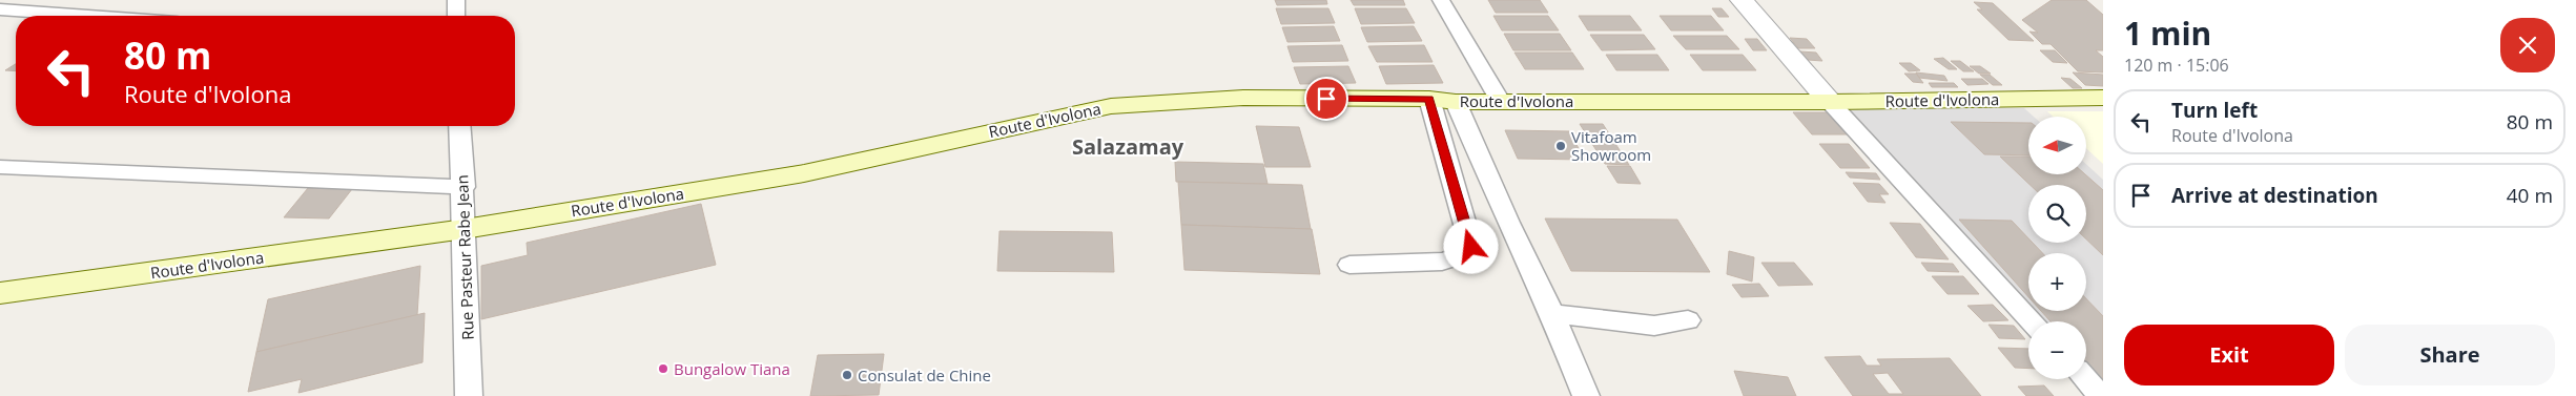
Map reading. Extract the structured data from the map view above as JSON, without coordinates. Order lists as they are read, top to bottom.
{
  "streets": {
    "main road": ["Route d'Ivolona"],
    "street": ["Rue Pasteur Rabe Jean"]
  },
  "crossings": [
    ["Route d'Ivolona", "Rue Pasteur Rabe Jean"]
  ],
  "districts": ["Salazamay"],
  "places": ["Vitafoam Showroom", "Bungalow Tiana", "Consulat de Chine"],
  "north": "left",
  "page": {
    "heading": ["1 min", "120 m · 15:06"],
    "turn": ["80 m", "Route d'Ivolona"],
    "list": [
      {
        "name": "Turn left",
        "note": "Route d'Ivolona",
        "value": "80 m"
      },
      {
        "name": "Arrive at destination",
        "value": "40 m"
      }
    ],
    "map_buttons": ["+", "−"],
    "buttons": ["Exit", "Share"]
  }
}
